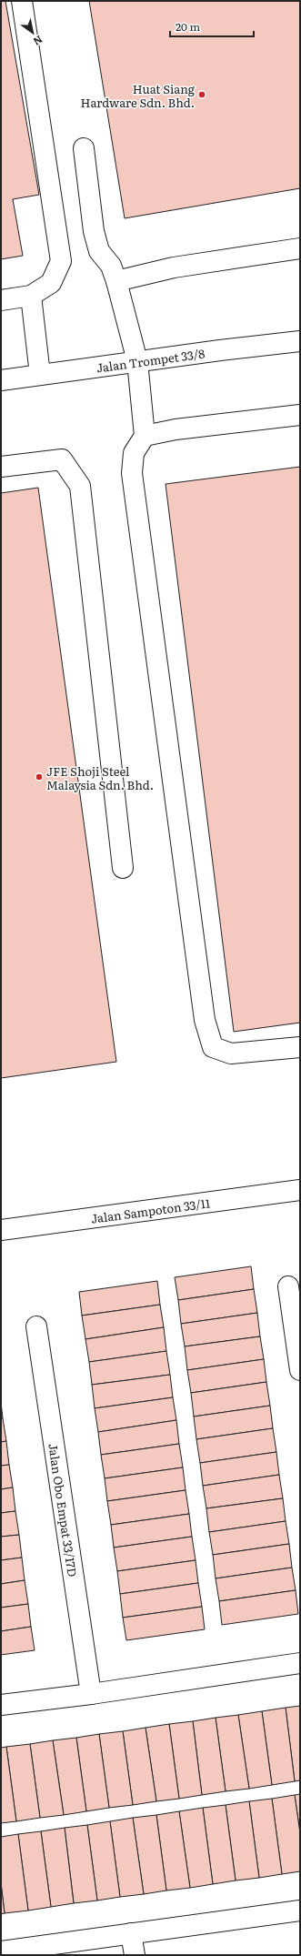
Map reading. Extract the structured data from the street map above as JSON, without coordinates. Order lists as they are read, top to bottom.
{
  "streets": {
    "street": ["Jalan Trompet 33/8", "Jalan Sampoton 33/11", "Jalan Obo Empat 33/17D"]
  },
  "places": ["Huat Siang Hardware Sdn. Bhd.", "JFE Shoji Steel Malaysia Sdn. Bhd."],
  "scale_bar": "20 m",
  "north": "bottom right"
}
